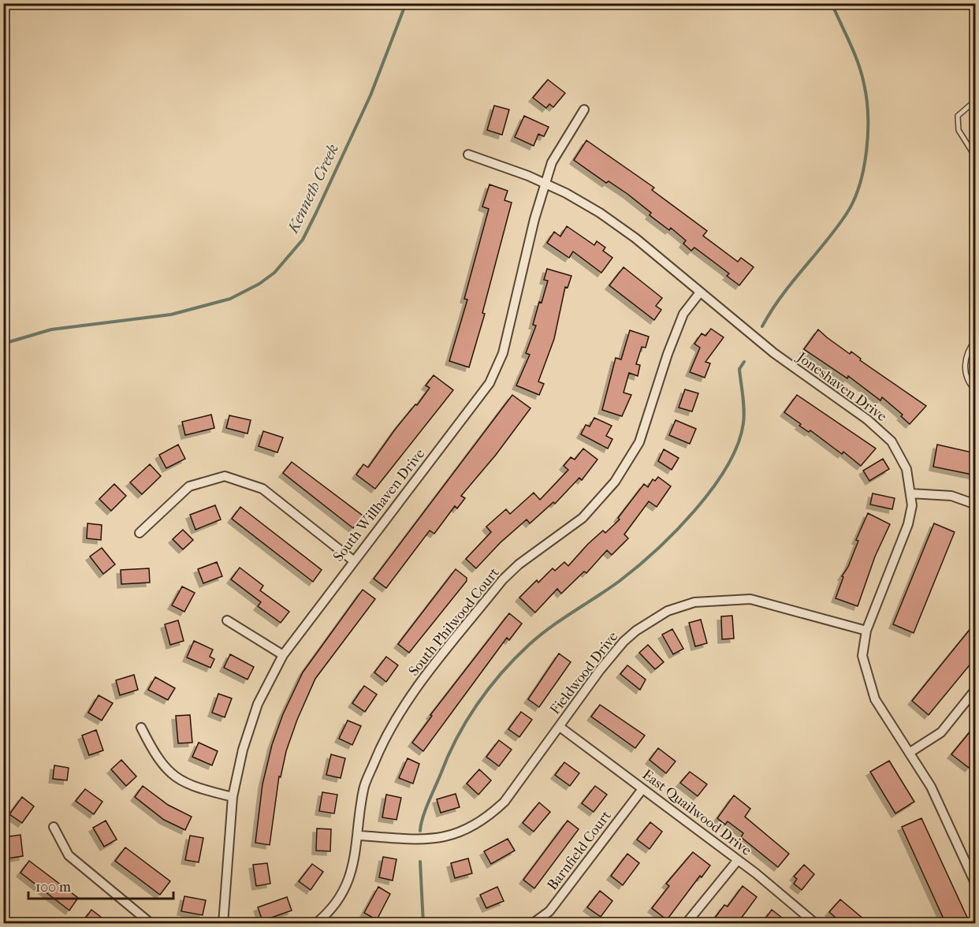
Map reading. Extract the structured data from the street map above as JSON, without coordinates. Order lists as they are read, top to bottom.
{
  "streets": {
    "street": [
      "Joneshaven Drive",
      "South Willhaven Drive",
      "South Philwood Court",
      "Fieldwood Drive",
      "East Quailwood Drive",
      "Barnfield Court"
    ]
  },
  "crossings": [
    ["Joneshaven Drive", "South Willhaven Drive"],
    ["Joneshaven Drive", "South Philwood Court"],
    ["Joneshaven Drive", "Fieldwood Drive"],
    ["South Philwood Court", "Fieldwood Drive"],
    ["Fieldwood Drive", "East Quailwood Drive"],
    ["East Quailwood Drive", "Barnfield Court"]
  ],
  "water": ["Kenneth Creek"],
  "scale_bar": "100 m"
}
